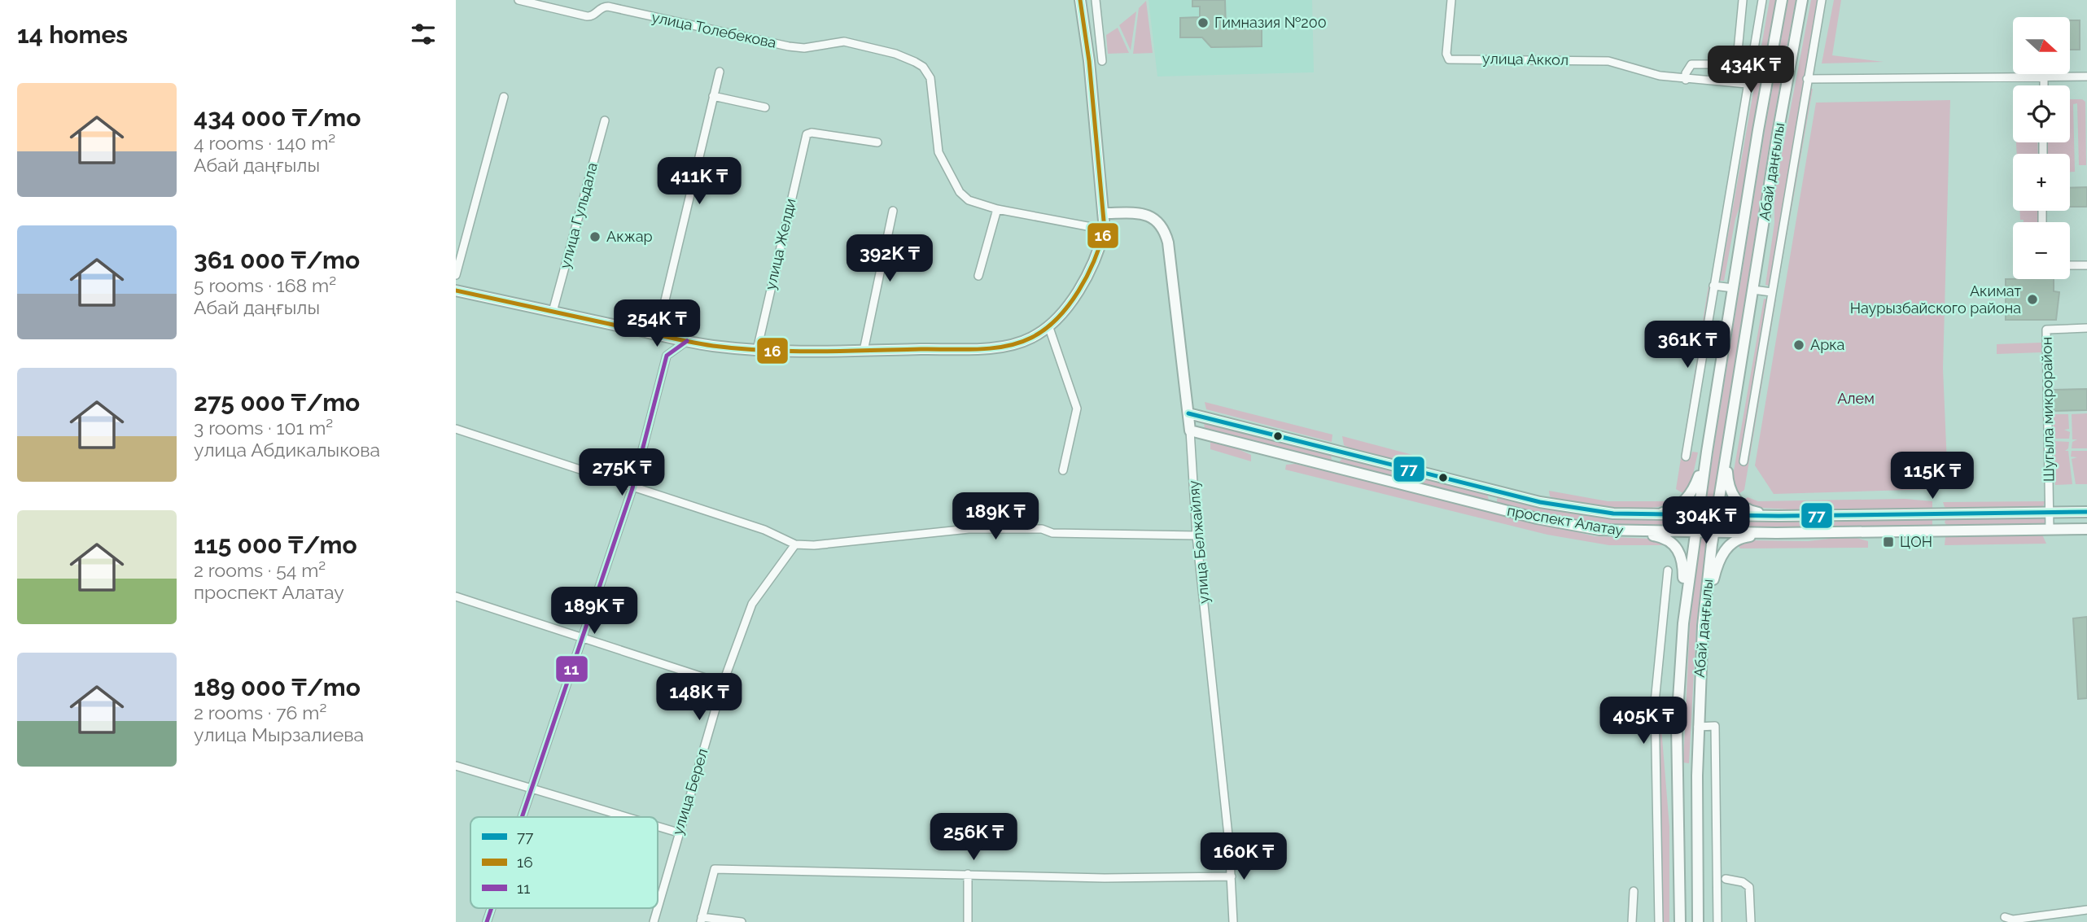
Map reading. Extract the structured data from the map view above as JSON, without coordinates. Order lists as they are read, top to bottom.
{
  "streets": {
    "main road": ["Абай даңғылы", "проспект Алатау", "улица Белжайляу"],
    "street": [
      "улица Толебекова",
      "улица Аккол",
      "улица Гульдала",
      "улица Желди",
      "Шугыла микрорайон",
      "улица Берел"
    ]
  },
  "crossings": [
    ["Абай даңғылы", "проспект Алатау"],
    ["Шугыла микрорайон", "проспект Алатау"],
    ["проспект Алатау", "улица Белжайляу"]
  ],
  "parks": ["Алем"],
  "places": {
    "other": [
      "Гимназия №200",
      "Акжар",
      "Акимат Наурызбайского района",
      "Арка"
    ],
    "transit": ["ЦОН"]
  },
  "lines": ["transit line 16", "transit line 11", "transit line 77"],
  "legend": ["77", "16", "11"],
  "north": "right",
  "page": {
    "heading": "14 homes",
    "map_buttons": ["+", "−"],
    "price": [
      "434K ₸",
      "411K ₸",
      "392K ₸",
      "254K ₸",
      "361K ₸",
      "275K ₸",
      "115K ₸",
      "189K ₸",
      "304K ₸",
      "189K ₸",
      "148K ₸",
      "405K ₸",
      "256K ₸",
      "160K ₸"
    ],
    "list": [
      {
        "name": "434 000 ₸/mo",
        "note": "4 rooms · 140 m² · Абай даңғылы"
      },
      {
        "name": "361 000 ₸/mo",
        "note": "5 rooms · 168 m² · Абай даңғылы"
      },
      {
        "name": "275 000 ₸/mo",
        "note": "3 rooms · 101 m² · улица Абдикалыкова"
      },
      {
        "name": "115 000 ₸/mo",
        "note": "2 rooms · 54 m² · проспект Алатау"
      },
      {
        "name": "189 000 ₸/mo",
        "note": "2 rooms · 76 m² · улица Мырзалиева"
      }
    ]
  }
}
